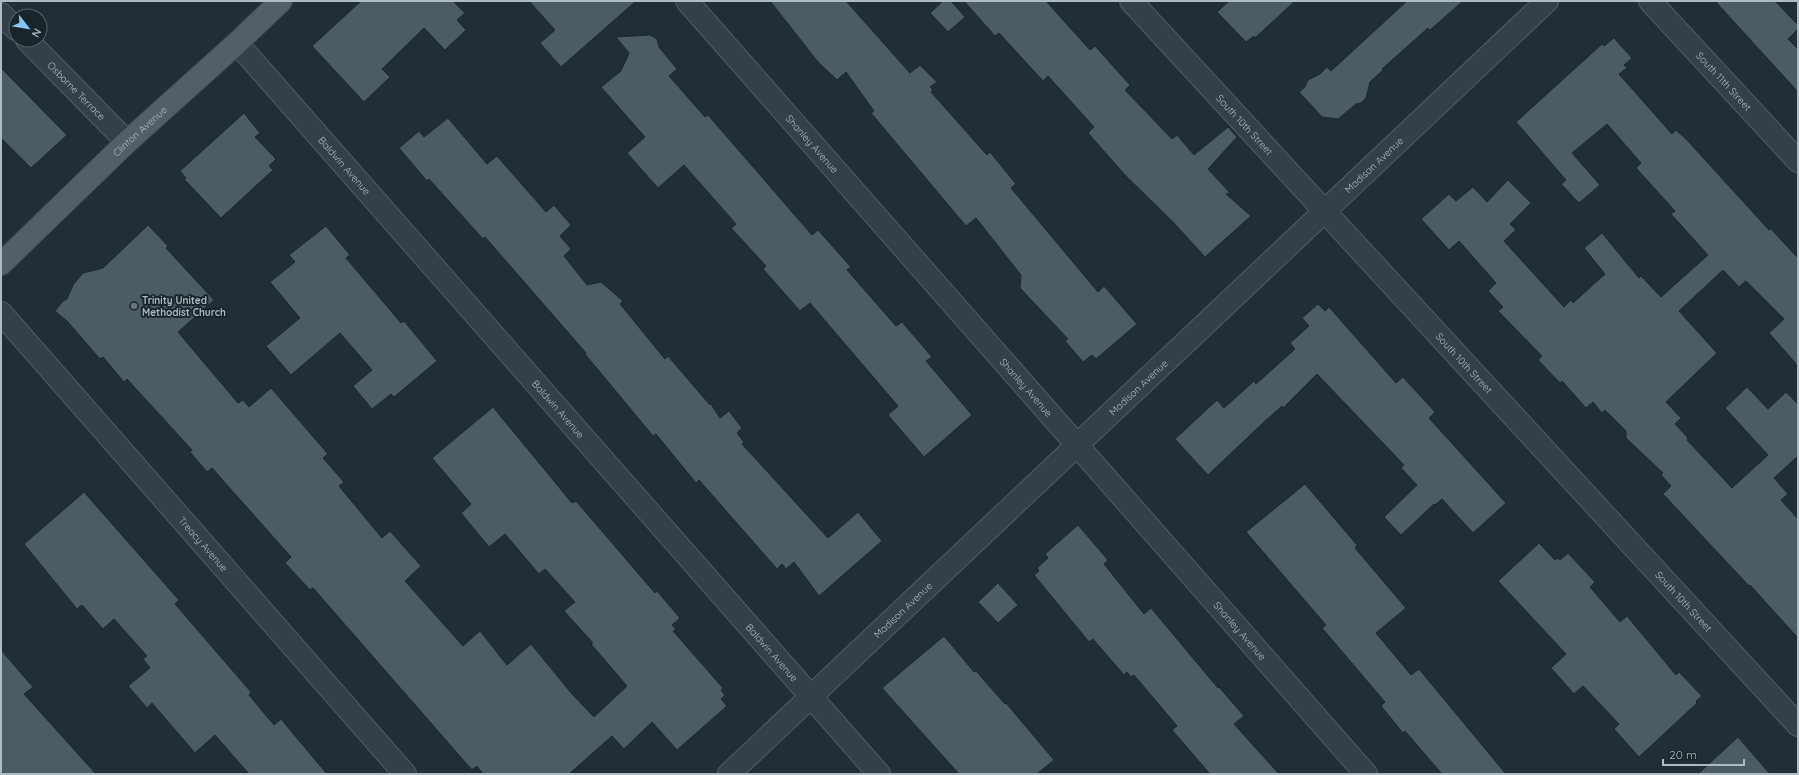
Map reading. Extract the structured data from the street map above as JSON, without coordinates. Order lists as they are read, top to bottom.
{
  "streets": {
    "main road": ["Clinton Avenue"],
    "street": [
      "South 11th Street",
      "Osborne Terrace",
      "South 10th Street",
      "Shanley Avenue",
      "Baldwin Avenue",
      "Madison Avenue",
      "Treacy Avenue"
    ]
  },
  "crossings": [
    ["Osborne Terrace", "Clinton Avenue"],
    ["South 10th Street", "Madison Avenue"],
    ["Clinton Avenue", "Baldwin Avenue"],
    ["Shanley Avenue", "Madison Avenue"],
    ["Baldwin Avenue", "Madison Avenue"]
  ],
  "places": ["Trinity United Methodist Church"],
  "scale_bar": "20 m",
  "north": "bottom right"
}
